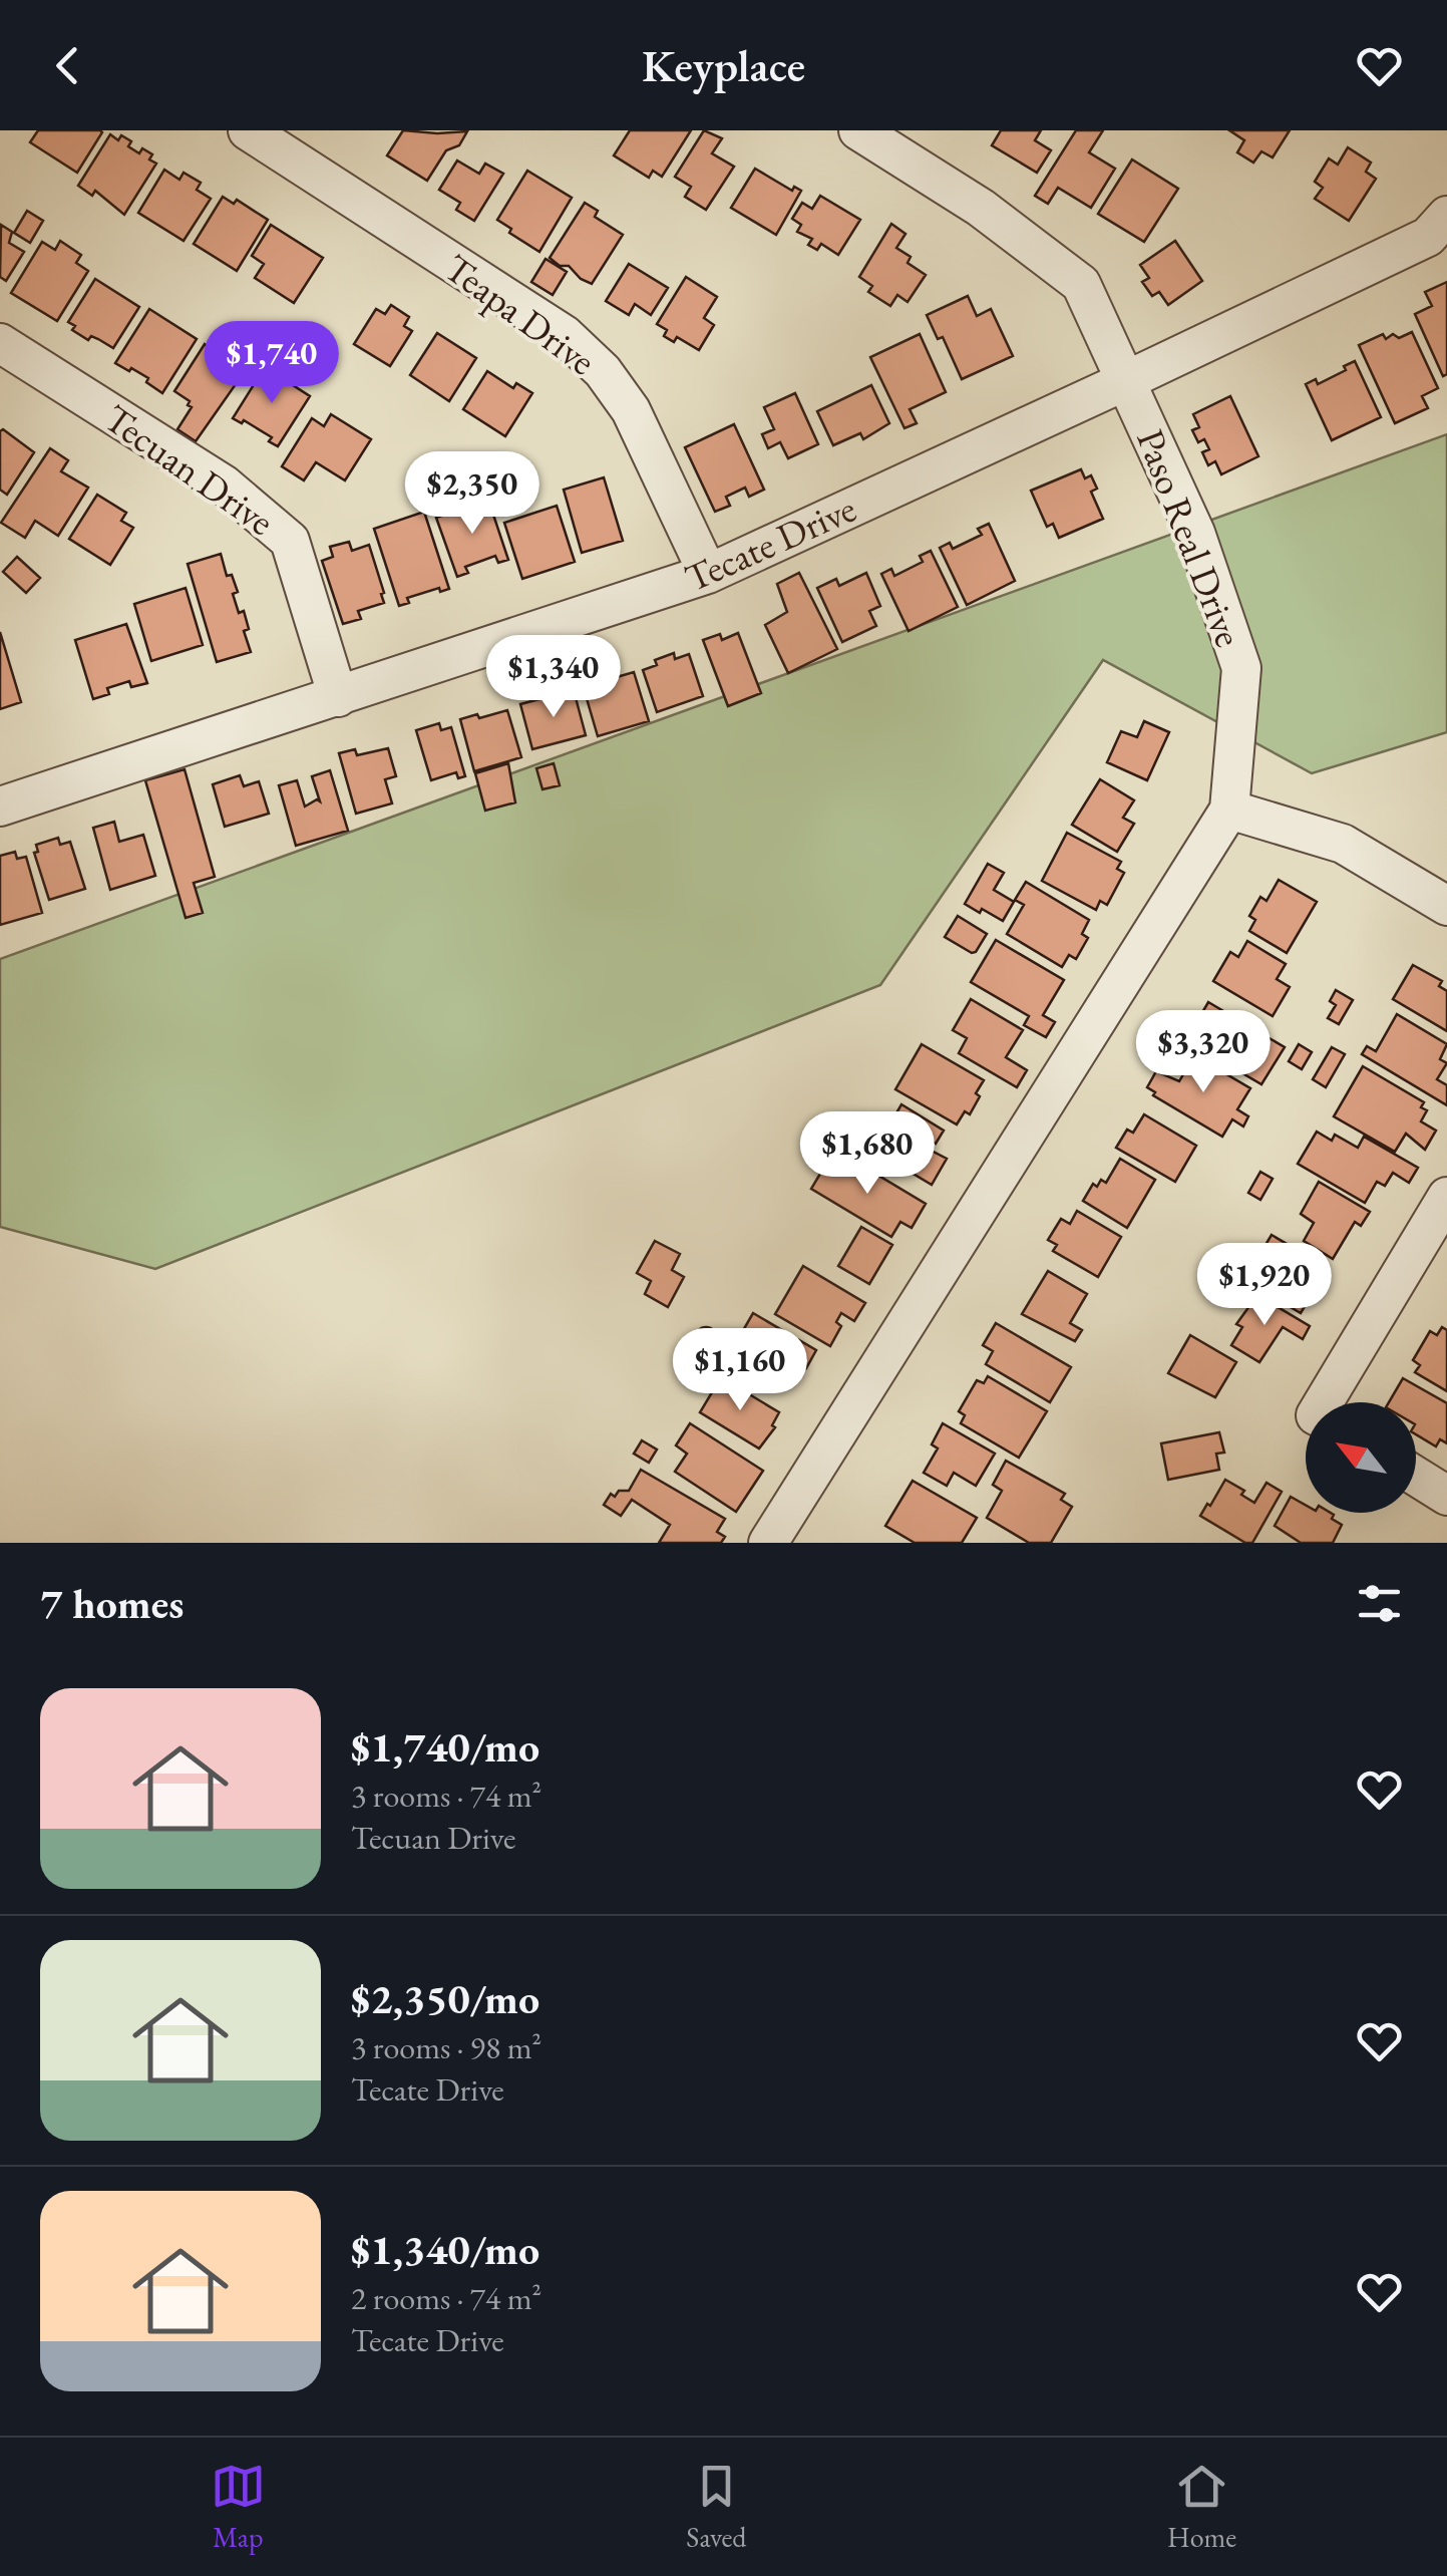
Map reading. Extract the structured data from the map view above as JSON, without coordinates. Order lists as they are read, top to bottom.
{
  "streets": {
    "street": [
      "Teapa Drive",
      "Tecuan Drive",
      "Paso Real Drive",
      "Tecate Drive"
    ]
  },
  "crossings": [
    ["Teapa Drive", "Tecate Drive"],
    ["Tecuan Drive", "Tecate Drive"],
    ["Paso Real Drive", "Tecate Drive"]
  ],
  "north": "top left",
  "page": {
    "header": "Keyplace",
    "price": [
      "$1,740",
      "$2,350",
      "$1,340",
      "$3,320",
      "$1,680",
      "$1,920",
      "$1,160"
    ],
    "heading": "7 homes",
    "list": [
      {
        "name": "$1,740/mo",
        "note": "3 rooms · 74 m² · Tecuan Drive"
      },
      {
        "name": "$2,350/mo",
        "note": "3 rooms · 98 m² · Tecate Drive"
      },
      {
        "name": "$1,340/mo",
        "note": "2 rooms · 74 m² · Tecate Drive"
      }
    ],
    "tabs": ["Map", "Saved", "Home"]
  }
}
